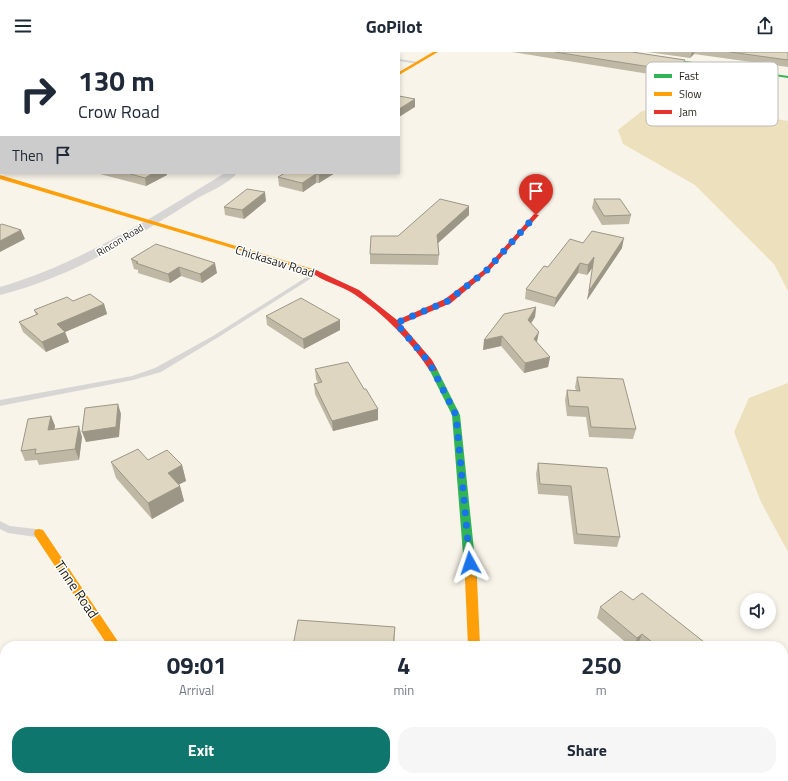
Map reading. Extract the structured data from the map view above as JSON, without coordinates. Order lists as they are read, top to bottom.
{
  "streets": {
    "street": ["Rincon Road", "Chickasaw Road", "Tinne Road"]
  },
  "crossings": [
    ["Rincon Road", "Chickasaw Road"]
  ],
  "legend": ["Fast", "Slow", "Jam"],
  "page": {
    "header": "GoPilot",
    "turn": ["130 m", "Crow Road"],
    "then": "Then",
    "eta": [
      "09:01",
      "Arrival",
      "4",
      "min",
      "250",
      "m"
    ],
    "buttons": ["Exit", "Share"]
  }
}
